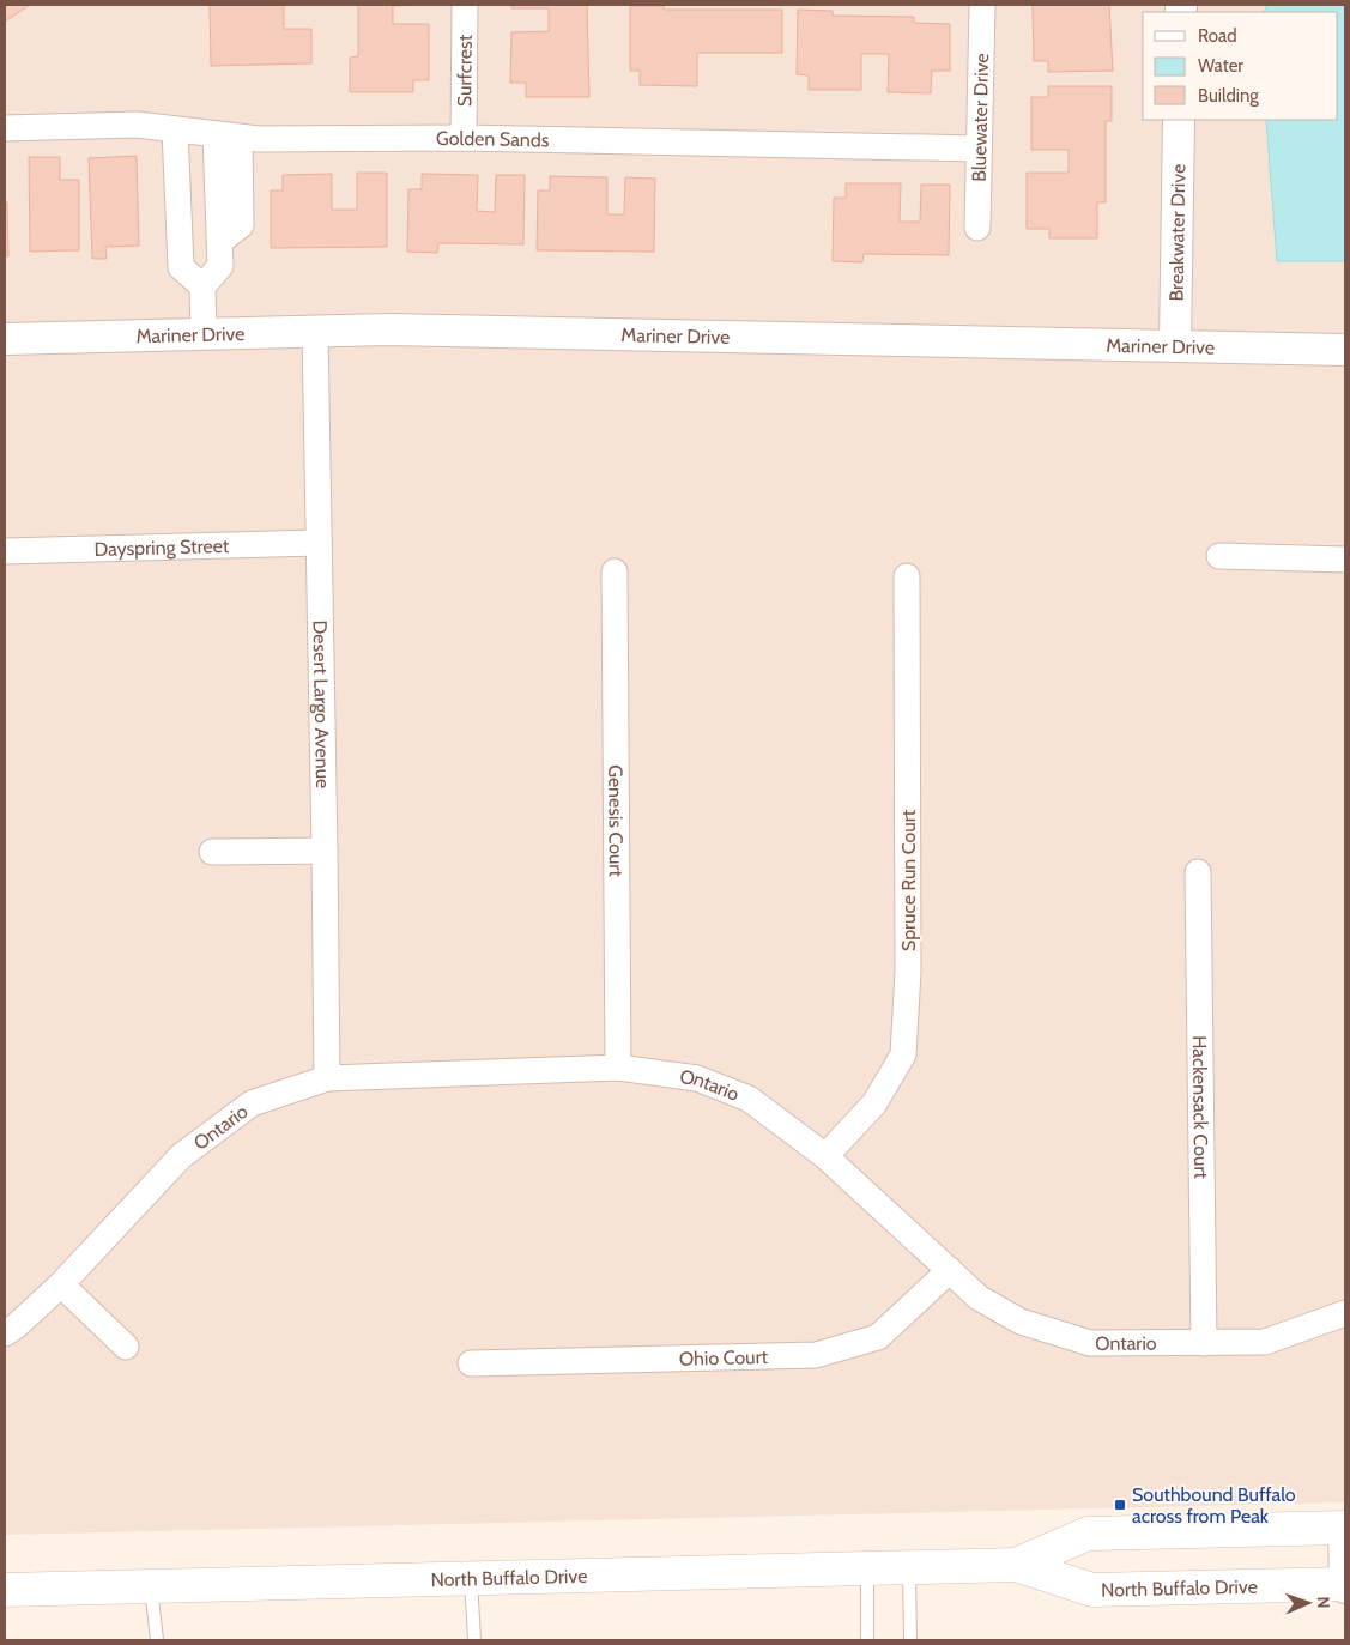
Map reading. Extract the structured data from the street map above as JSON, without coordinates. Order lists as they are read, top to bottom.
{
  "streets": {
    "main road": ["North Buffalo Drive"],
    "street": [
      "Surfcrest",
      "Bluewater Drive",
      "Golden Sands",
      "Breakwater Drive",
      "Mariner Drive",
      "Dayspring Street",
      "Desert Largo Avenue",
      "Genesis Court",
      "Spruce Run Court",
      "Ontario",
      "Hackensack Court",
      "Ohio Court"
    ]
  },
  "crossings": [
    ["Surfcrest", "Golden Sands"],
    ["Bluewater Drive", "Golden Sands"],
    ["Breakwater Drive", "Mariner Drive"],
    ["Mariner Drive", "Desert Largo Avenue"],
    ["Dayspring Street", "Desert Largo Avenue"],
    ["Desert Largo Avenue", "Ontario"],
    ["Genesis Court", "Ontario"],
    ["Spruce Run Court", "Ontario"],
    ["Ontario", "Hackensack Court"],
    ["Ontario", "Ohio Court"]
  ],
  "places": {
    "transit": ["Southbound Buffalo across from Peak"]
  },
  "legend": ["Road", "Water", "Building"],
  "north": "right"
}
